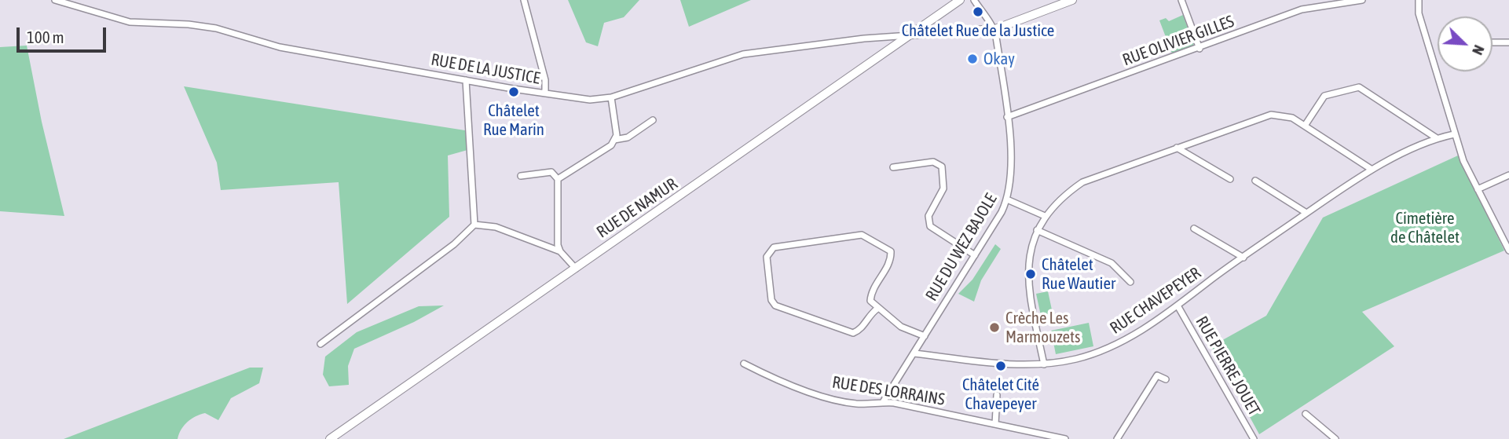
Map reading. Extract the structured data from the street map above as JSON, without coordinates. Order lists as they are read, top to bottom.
{
  "streets": {
    "main road": ["RUE DE NAMUR"],
    "street": [
      "RUE OLIVIER GILLES",
      "RUE DE LA JUSTICE",
      "RUE DU WEZ BAJOLE",
      "RUE CHAVEPEYER",
      "RUE PIERRE JOUET",
      "RUE DES LORRAINS"
    ]
  },
  "crossings": [
    ["RUE OLIVIER GILLES", "RUE DU WEZ BAJOLE"],
    ["RUE DE LA JUSTICE", "RUE DE NAMUR"],
    ["RUE DU WEZ BAJOLE", "RUE CHAVEPEYER"],
    ["RUE DU WEZ BAJOLE", "RUE DES LORRAINS"],
    ["RUE CHAVEPEYER", "RUE PIERRE JOUET"]
  ],
  "parks": ["Cimetière de Châtelet"],
  "places": [
    "Châtelet Rue de la Justice",
    "Okay",
    "Châtelet Rue Marin",
    "Châtelet Rue Wautier",
    "Crèche Les Marmouzets",
    "Châtelet Cité Chavepeyer"
  ],
  "scale_bar": "100 m",
  "north": "bottom right"
}
